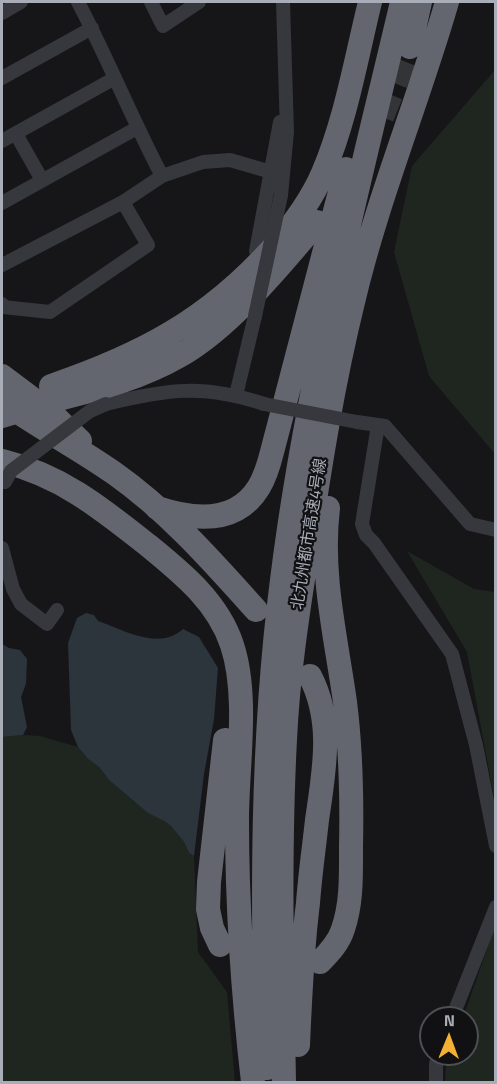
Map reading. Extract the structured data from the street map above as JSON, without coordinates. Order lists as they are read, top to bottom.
{
  "streets": {
    "highway": ["北九州都市高速4号線"]
  },
  "north": "top"
}
